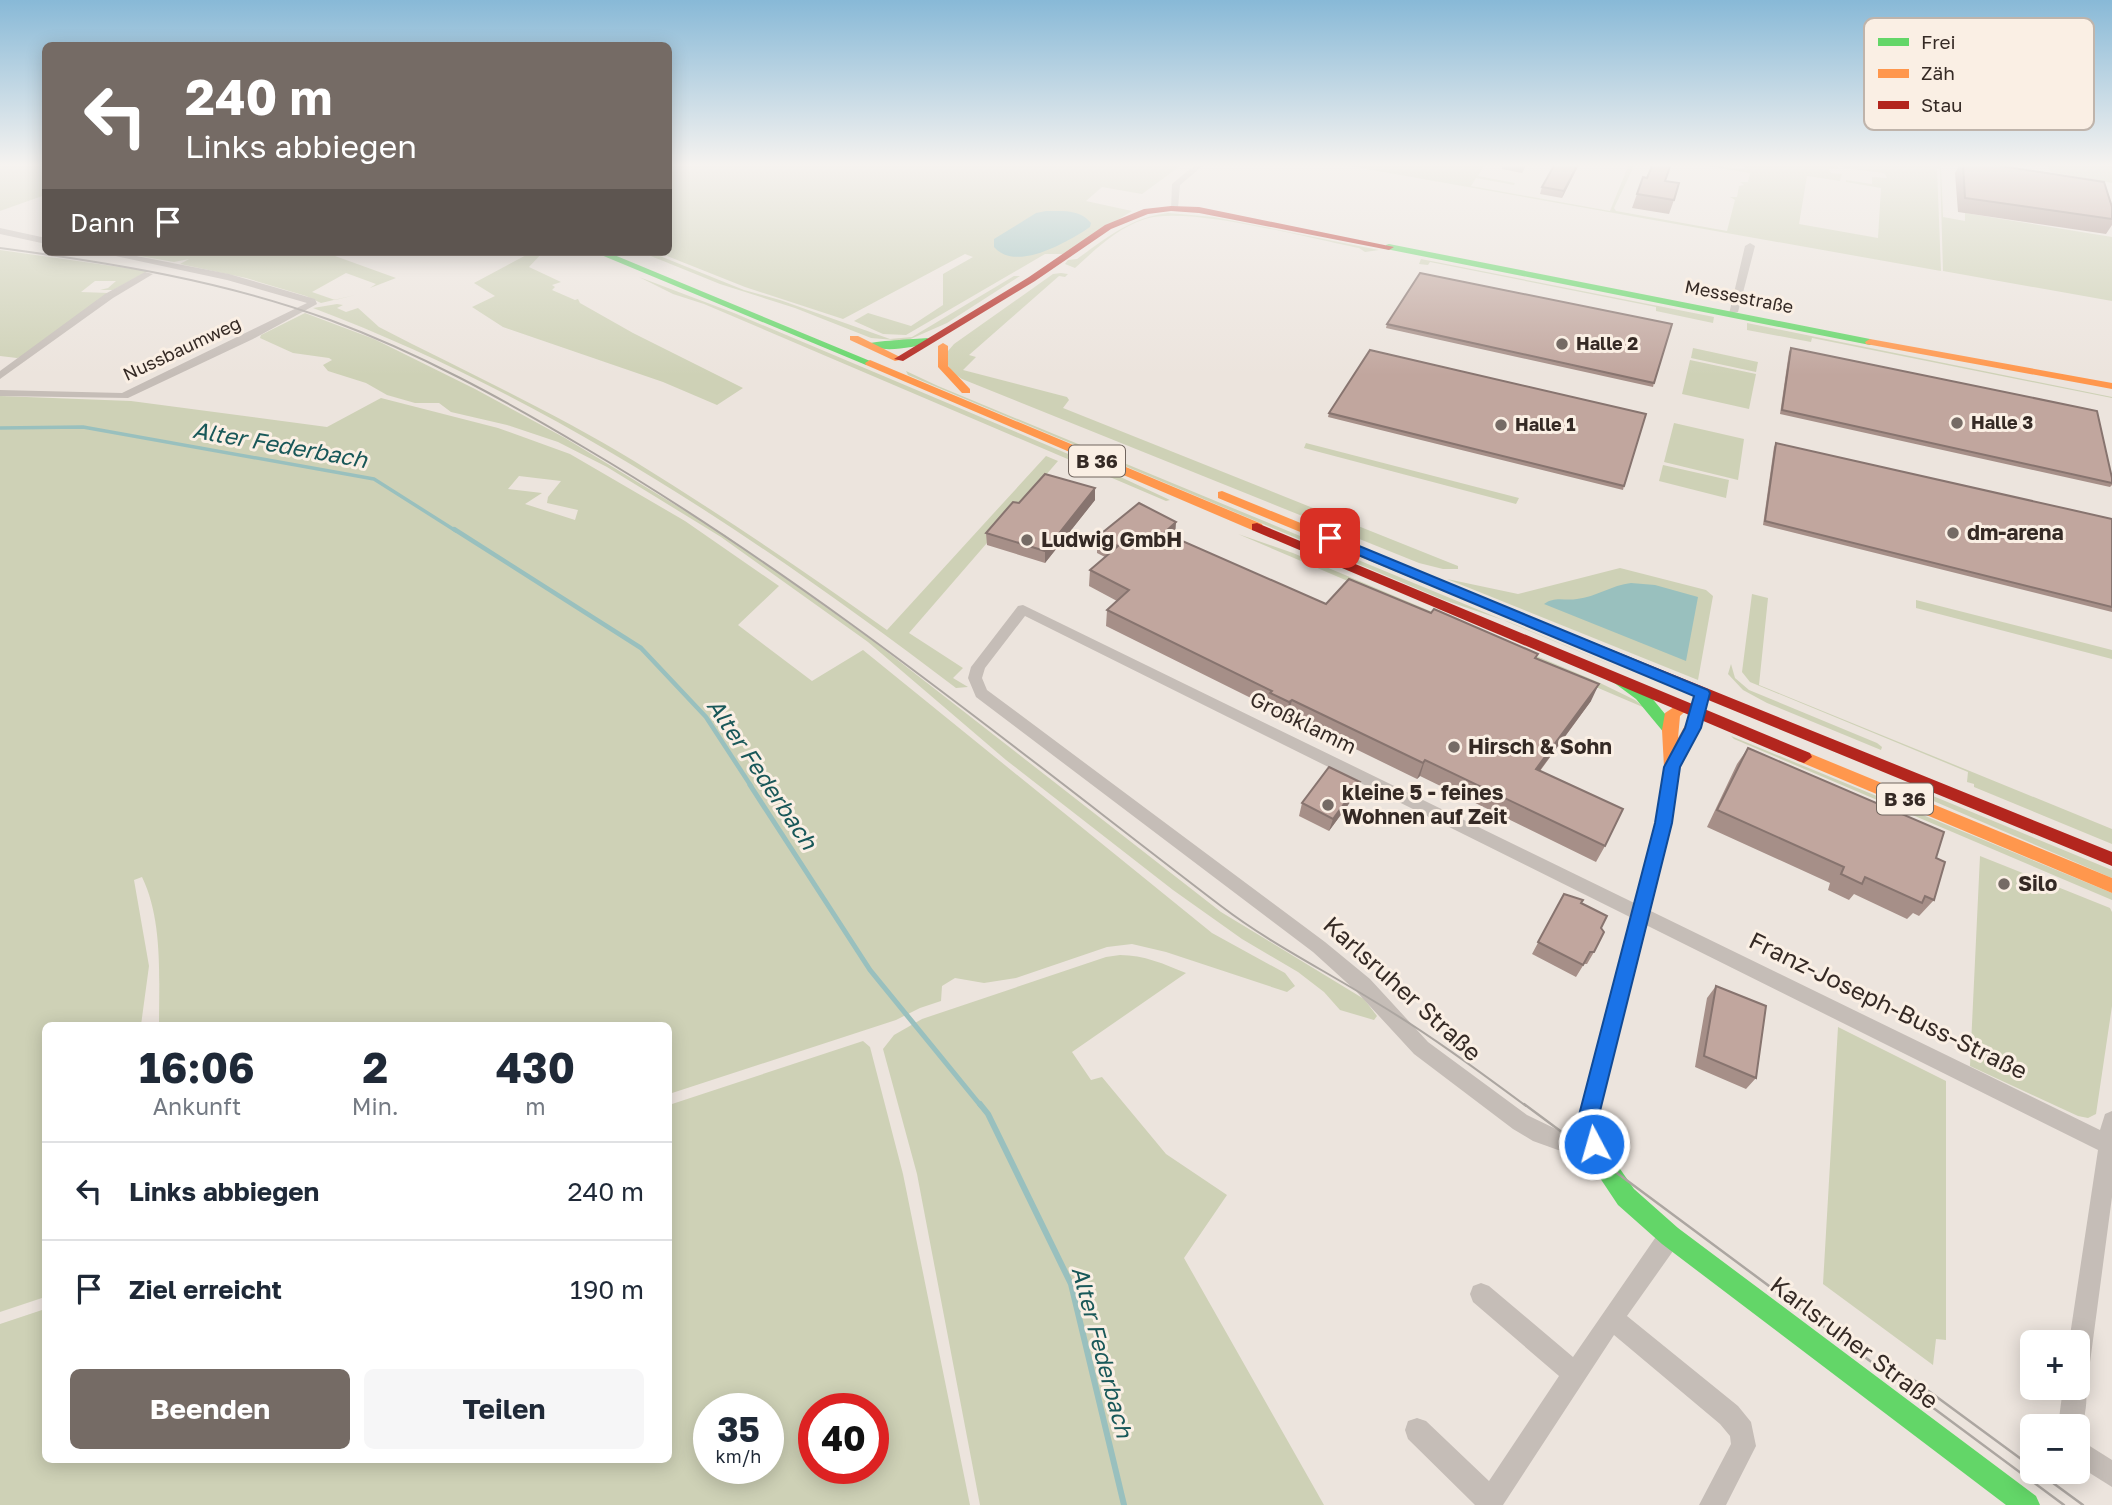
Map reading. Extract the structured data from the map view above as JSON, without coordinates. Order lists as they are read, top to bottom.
{
  "streets": {
    "main road": ["Messestraße", "B 36", "Karlsruher Straße"],
    "street": ["Nussbaumweg", "Großklamm", "Franz-Joseph-Buss-Straße"]
  },
  "crossings": [
    ["Messestraße", "B 36"],
    ["Großklamm", "Karlsruher Straße"],
    ["Großklamm", "Franz-Joseph-Buss-Straße"]
  ],
  "water": ["Alter Federbach"],
  "places": [
    "Halle 2",
    "Halle 3",
    "Halle 1",
    "dm-arena",
    "Ludwig GmbH",
    "Hirsch & Sohn",
    "kleine 5 - feines Wohnen auf Zeit",
    "Silo"
  ],
  "legend": ["Frei", "Zäh", "Stau"],
  "page": {
    "turn": ["240 m", "Links abbiegen"],
    "then": "Dann",
    "eta": [
      "16:06",
      "Ankunft",
      "2",
      "Min.",
      "430",
      "m"
    ],
    "list": [
      {
        "name": "Links abbiegen",
        "value": "240 m"
      },
      {
        "name": "Ziel erreicht",
        "value": "190 m"
      }
    ],
    "map_buttons": ["+", "−"],
    "buttons": ["Beenden", "Teilen"],
    "speed": "35 km/h",
    "limit": "40"
  }
}
